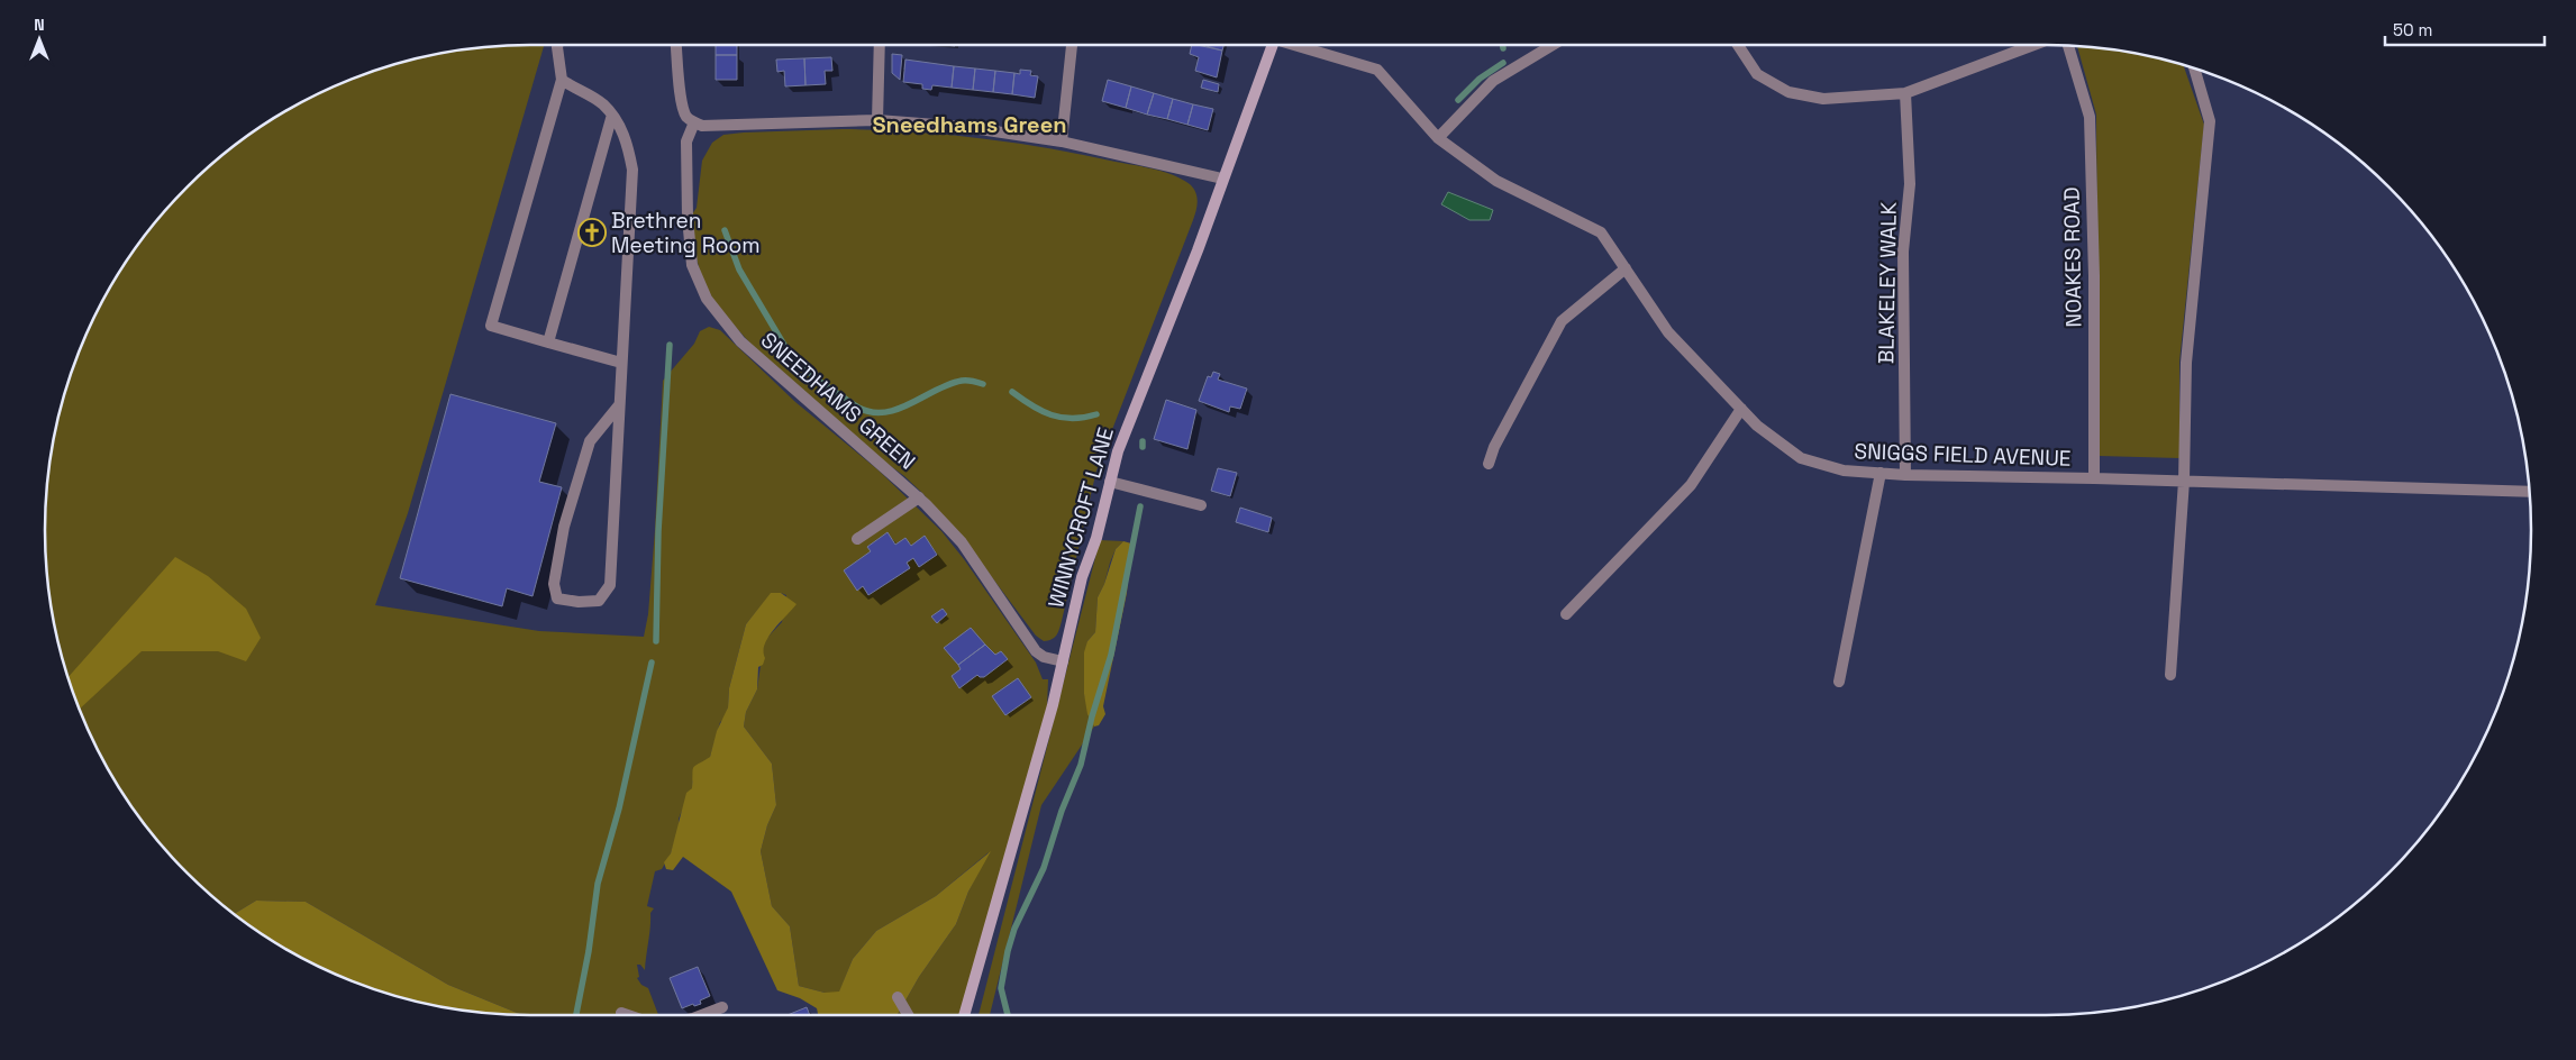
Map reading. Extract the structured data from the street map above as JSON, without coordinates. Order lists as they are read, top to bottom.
{
  "streets": {
    "street": [
      "NOAKES ROAD",
      "BLAKELEY WALK",
      "SNEEDHAMS GREEN",
      "SNIGGS FIELD AVENUE",
      "WINNYCROFT LANE"
    ]
  },
  "crossings": [
    ["NOAKES ROAD", "SNIGGS FIELD AVENUE"],
    ["BLAKELEY WALK", "SNIGGS FIELD AVENUE"],
    ["SNEEDHAMS GREEN", "WINNYCROFT LANE"]
  ],
  "districts": ["Sneedhams Green"],
  "places": {
    "church": ["Brethren Meeting Room"]
  },
  "scale_bar": "50 m",
  "north": "top"
}
